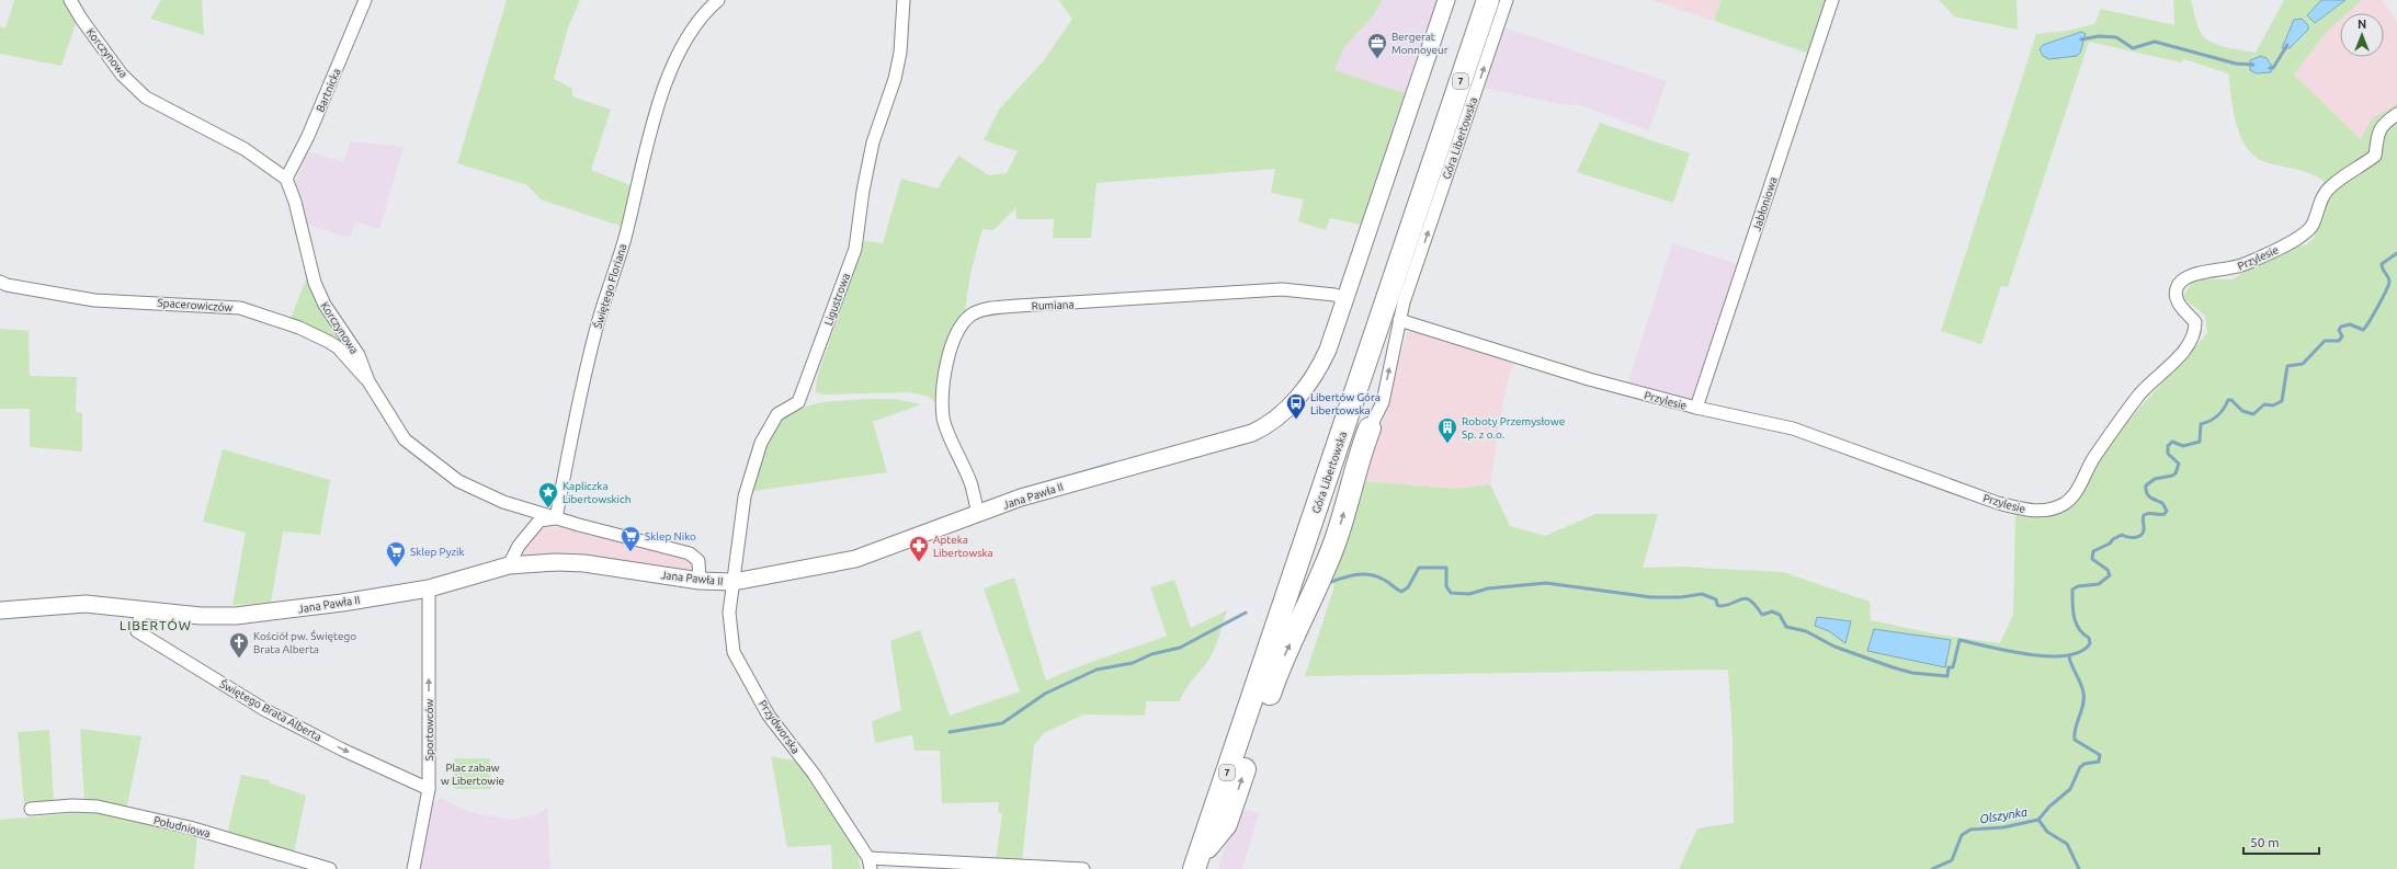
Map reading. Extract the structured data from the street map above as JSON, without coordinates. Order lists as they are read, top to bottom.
{
  "streets": {
    "highway": ["7", "Góra Libertowska"],
    "street": [
      "Korczynowa",
      "Bartnicka",
      "Jabłoniowa",
      "Przylesie",
      "Świętego Floriana",
      "Ligustrowa",
      "Spacerowiczów",
      "Rumiana",
      "Jana Pawła II",
      "Świętego Brata Alberta",
      "Przydworska",
      "Sportowców",
      "Południowa"
    ]
  },
  "crossings": [
    ["Korczynowa", "Bartnicka"],
    ["Korczynowa", "Świętego Floriana"],
    ["Korczynowa", "Spacerowiczów"],
    ["Korczynowa", "Jana Pawła II"],
    ["7", "Góra Libertowska"],
    ["Góra Libertowska", "Przylesie"],
    ["Jabłoniowa", "Przylesie"],
    ["Ligustrowa", "Jana Pawła II"],
    ["Ligustrowa", "Przydworska"],
    ["Rumiana", "Jana Pawła II"],
    ["Jana Pawła II", "Świętego Brata Alberta"],
    ["Jana Pawła II", "Przydworska"],
    ["Jana Pawła II", "Sportowców"],
    ["Świętego Brata Alberta", "Sportowców"]
  ],
  "one_way": ["Świętego Brata Alberta", "Sportowców"],
  "districts": ["LIBERTÓW"],
  "water": ["Olszynka"],
  "parks": ["Plac zabaw w Libertowie"],
  "places": {
    "office": ["Bergerat Monnoyeur"],
    "bus stop": ["Libertów Góra Libertowska"],
    "building": ["Roboty Przemysłowe Sp. z o.o."],
    "place": ["Kapliczka Libertowskich"],
    "supermarket": ["Sklep Niko", "Sklep Pyzik"],
    "pharmacy": ["Apteka Libertowska"],
    "church": ["Kościół pw. Świętego Brata Alberta"]
  },
  "scale_bar": "50 m",
  "north": "top"
}
